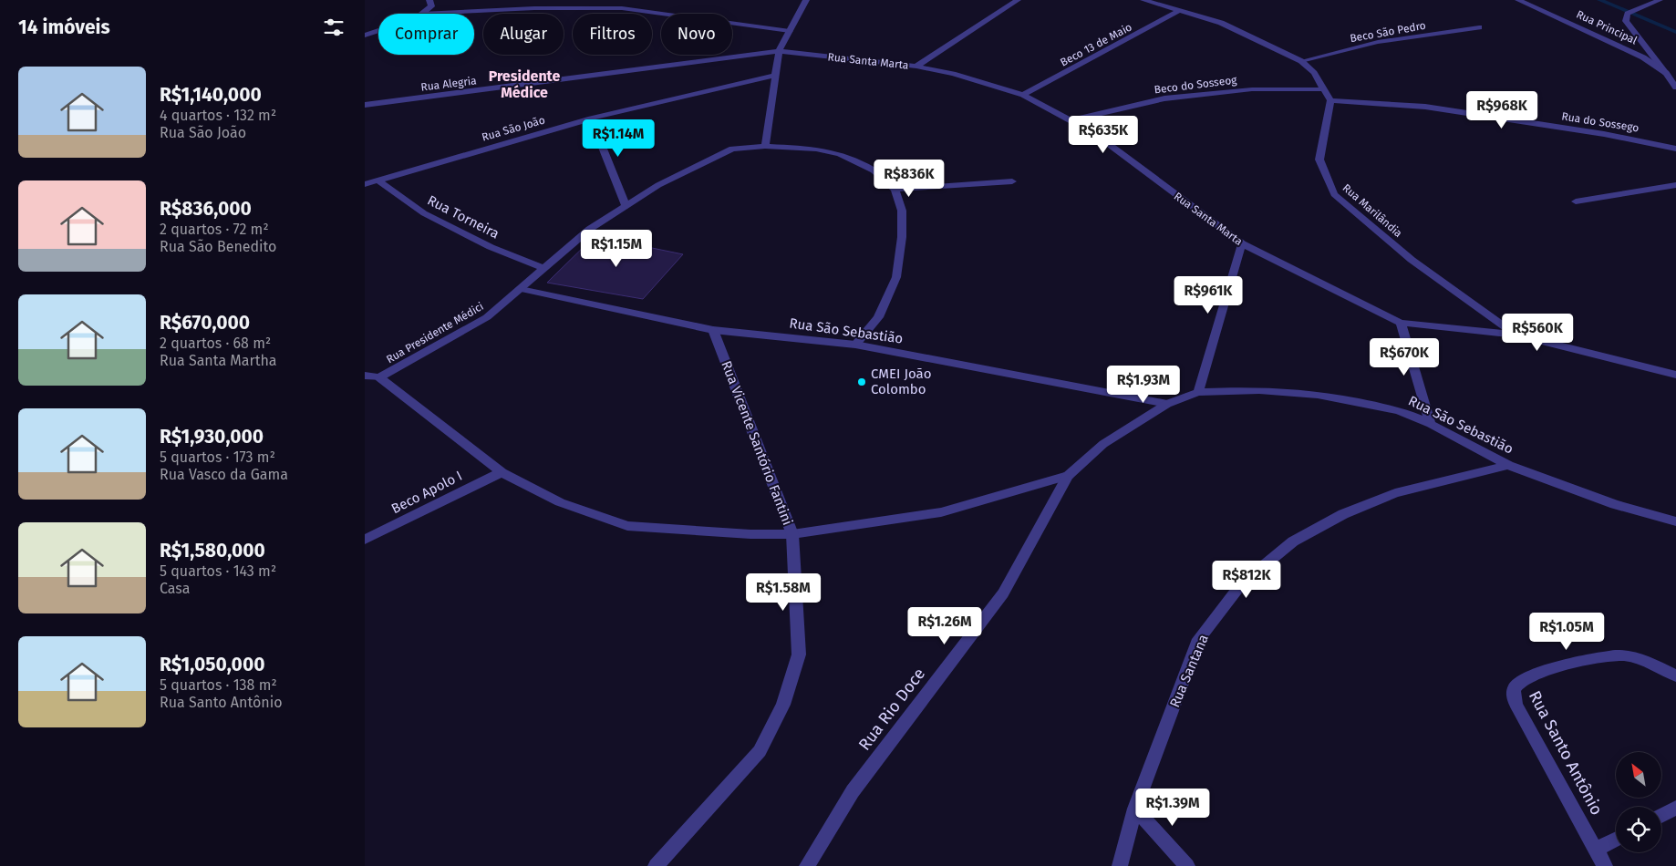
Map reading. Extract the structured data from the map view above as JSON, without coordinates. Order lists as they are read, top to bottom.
{
  "streets": {
    "street": [
      "Rua Principal",
      "Beco São Pedro",
      "Beco 13 de Maio",
      "Rua Santa Marta",
      "Rua Alegria",
      "Beco do Sosseog",
      "Rua do Sossego",
      "Rua São João",
      "Rua Marilândia",
      "Rua Torneira",
      "Rua São Sebastião",
      "Rua Presidente Médici",
      "Rua Vicente Santório Fantini",
      "Beco Apolo I",
      "Rua Santana",
      "Rua Rio Doce",
      "Rua Santo Antônio"
    ]
  },
  "crossings": [
    ["Beco 13 de Maio", "Rua Santa Marta"],
    ["Rua Santa Marta", "Rua Alegria"],
    ["Rua Santa Marta", "Beco do Sosseog"],
    ["Rua Santa Marta", "Rua Marilândia"],
    ["Rua do Sossego", "Rua Marilândia"],
    ["Rua São João", "Rua Torneira"],
    ["Rua Torneira", "Rua Presidente Médici"],
    ["Rua São Sebastião", "Rua Presidente Médici"],
    ["Rua São Sebastião", "Rua Vicente Santório Fantini"],
    ["Rua São Sebastião", "Rua Santana"],
    ["Rua São Sebastião", "Rua Rio Doce"]
  ],
  "districts": ["Presidente Médice"],
  "places": ["CMEI João Colombo"],
  "north": "top left",
  "page": {
    "heading": "14 imóveis",
    "chip": [
      "Comprar",
      "Alugar",
      "Filtros",
      "Novo"
    ],
    "list": [
      {
        "name": "R$1,140,000",
        "note": "4 quartos · 132 m² · Rua São João"
      },
      {
        "name": "R$836,000",
        "note": "2 quartos · 72 m² · Rua São Benedito"
      },
      {
        "name": "R$670,000",
        "note": "2 quartos · 68 m² · Rua Santa Martha"
      },
      {
        "name": "R$1,930,000",
        "note": "5 quartos · 173 m² · Rua Vasco da Gama"
      },
      {
        "name": "R$1,580,000",
        "note": "5 quartos · 143 m² · Casa"
      },
      {
        "name": "R$1,050,000",
        "note": "5 quartos · 138 m² · Rua Santo Antônio"
      }
    ],
    "price": [
      "R$968K",
      "R$635K",
      "R$1.14M",
      "R$836K",
      "R$1.15M",
      "R$961K",
      "R$560K",
      "R$670K",
      "R$1.93M",
      "R$812K",
      "R$1.58M",
      "R$1.26M",
      "R$1.05M",
      "R$1.39M"
    ]
  }
}
